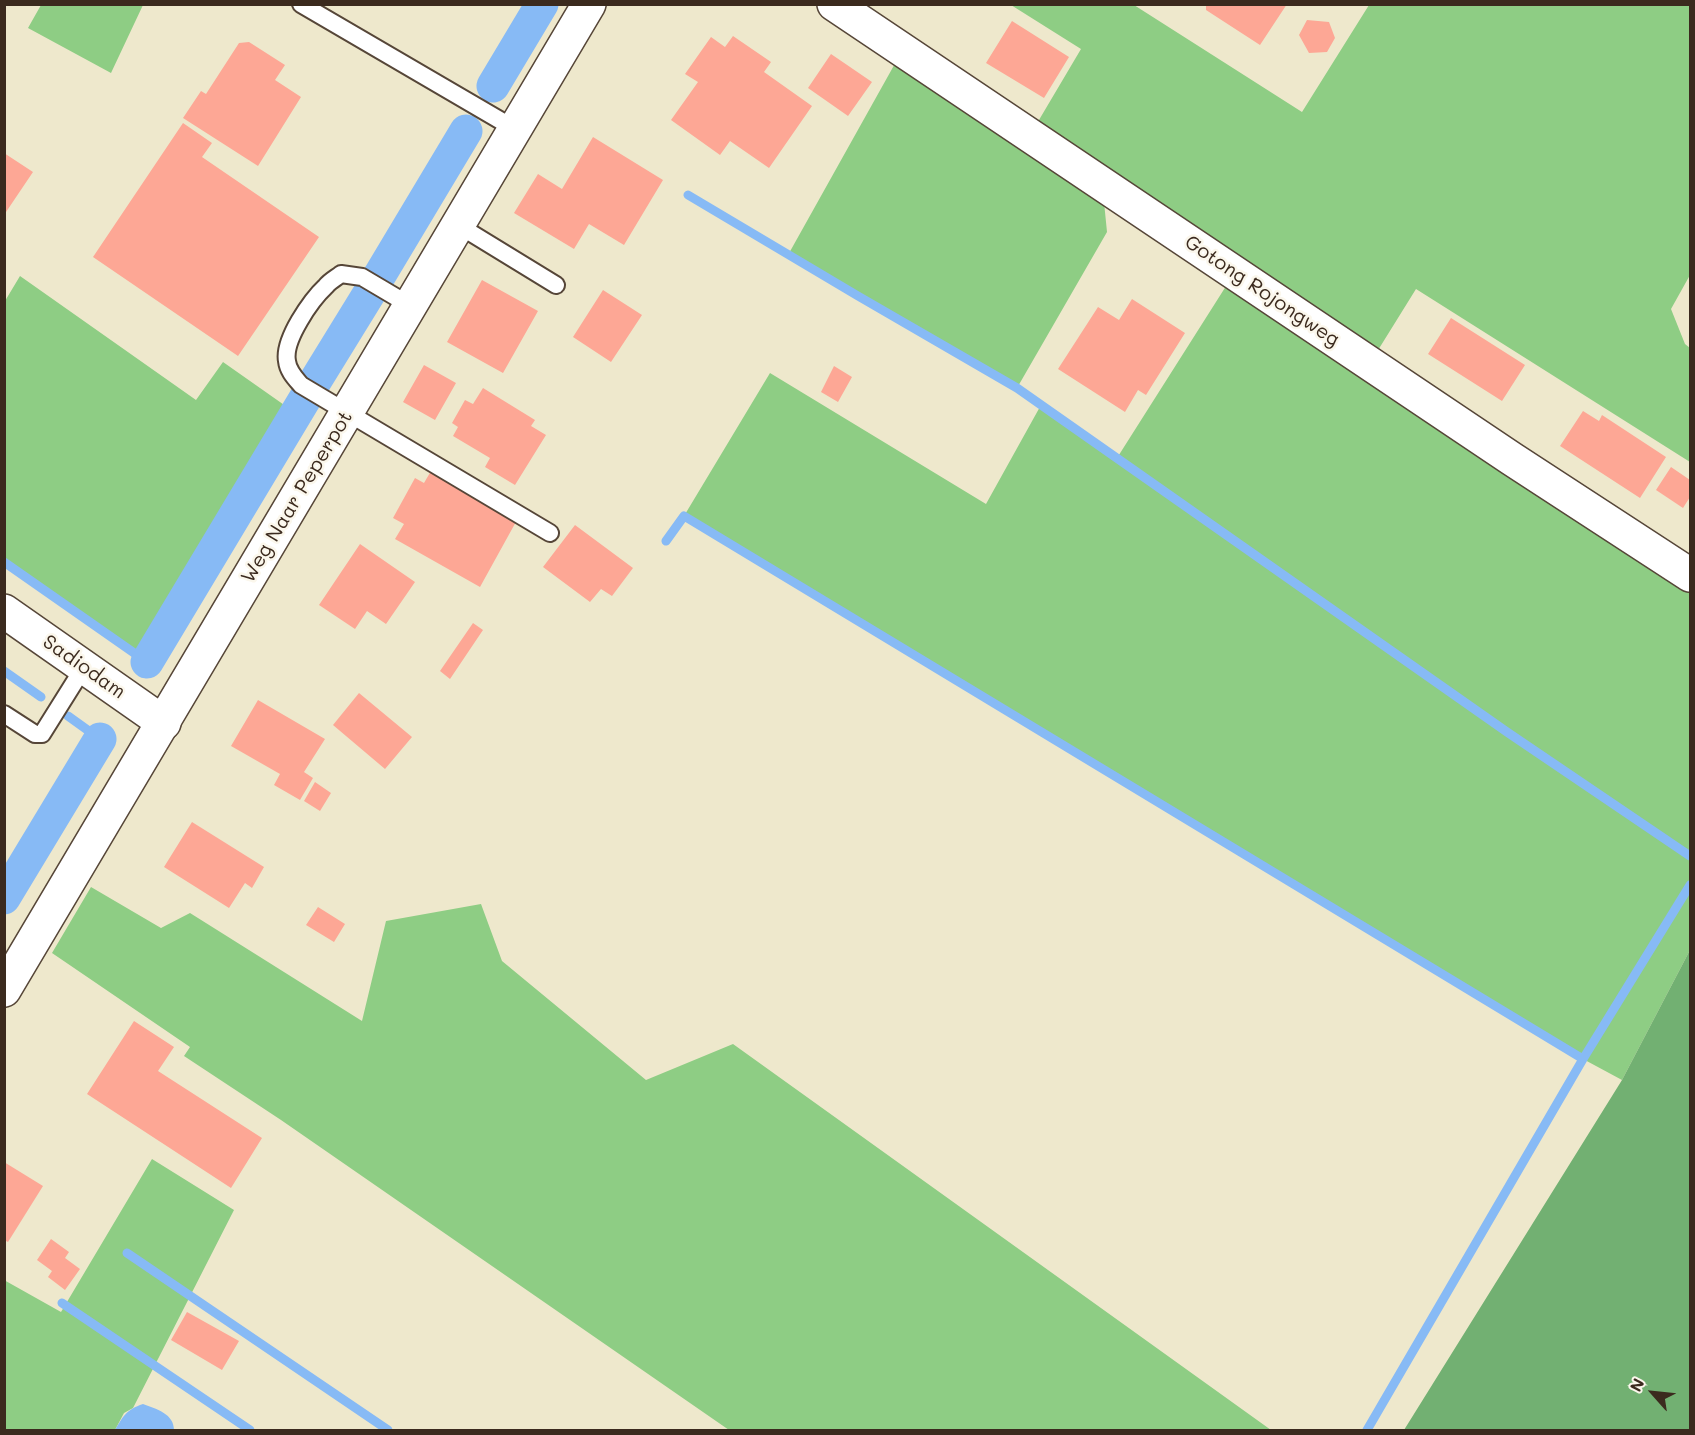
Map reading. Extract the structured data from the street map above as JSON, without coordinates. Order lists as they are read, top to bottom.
{
  "streets": {
    "street": ["Gotong Rojongweg", "Weg Naar Peperpot", "Sadiodam"]
  },
  "crossings": [
    ["Weg Naar Peperpot", "Sadiodam"]
  ],
  "north": "top left"
}
